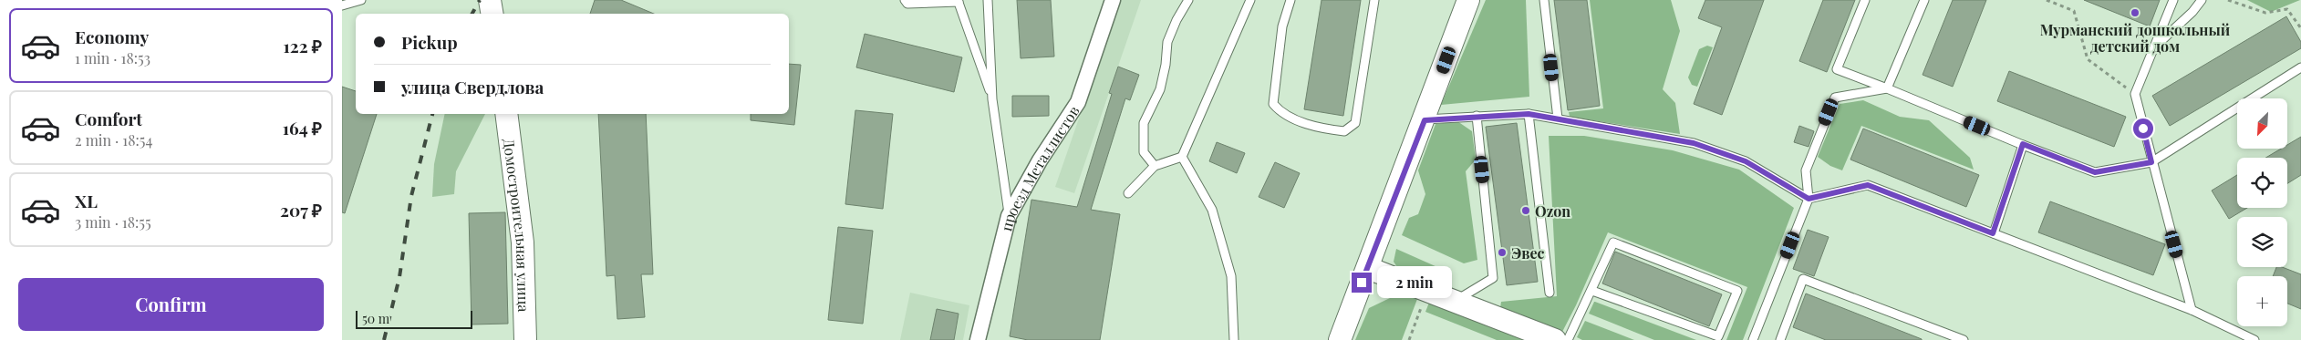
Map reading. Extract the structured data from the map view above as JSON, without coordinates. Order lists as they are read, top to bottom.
{
  "streets": {
    "street": ["проезд Металлистов", "Домостроительная улица"]
  },
  "places": ["Мурманский дошкольный детский дом", "Ozon", "Эвес"],
  "scale_bar": "50 m",
  "north": "bottom left",
  "page": {
    "list": [
      {
        "name": "Economy",
        "note": "1 min · 18:53",
        "value": "122 ₽"
      },
      {
        "name": "Comfort",
        "note": "2 min · 18:54",
        "value": "164 ₽"
      },
      {
        "name": "XL",
        "note": "3 min · 18:55",
        "value": "207 ₽"
      }
    ],
    "banner": ["Pickup", "улица Свердлова"],
    "map_buttons": "+",
    "bubble": "2 min",
    "buttons": "Confirm",
    "scale": "50 m"
  }
}
